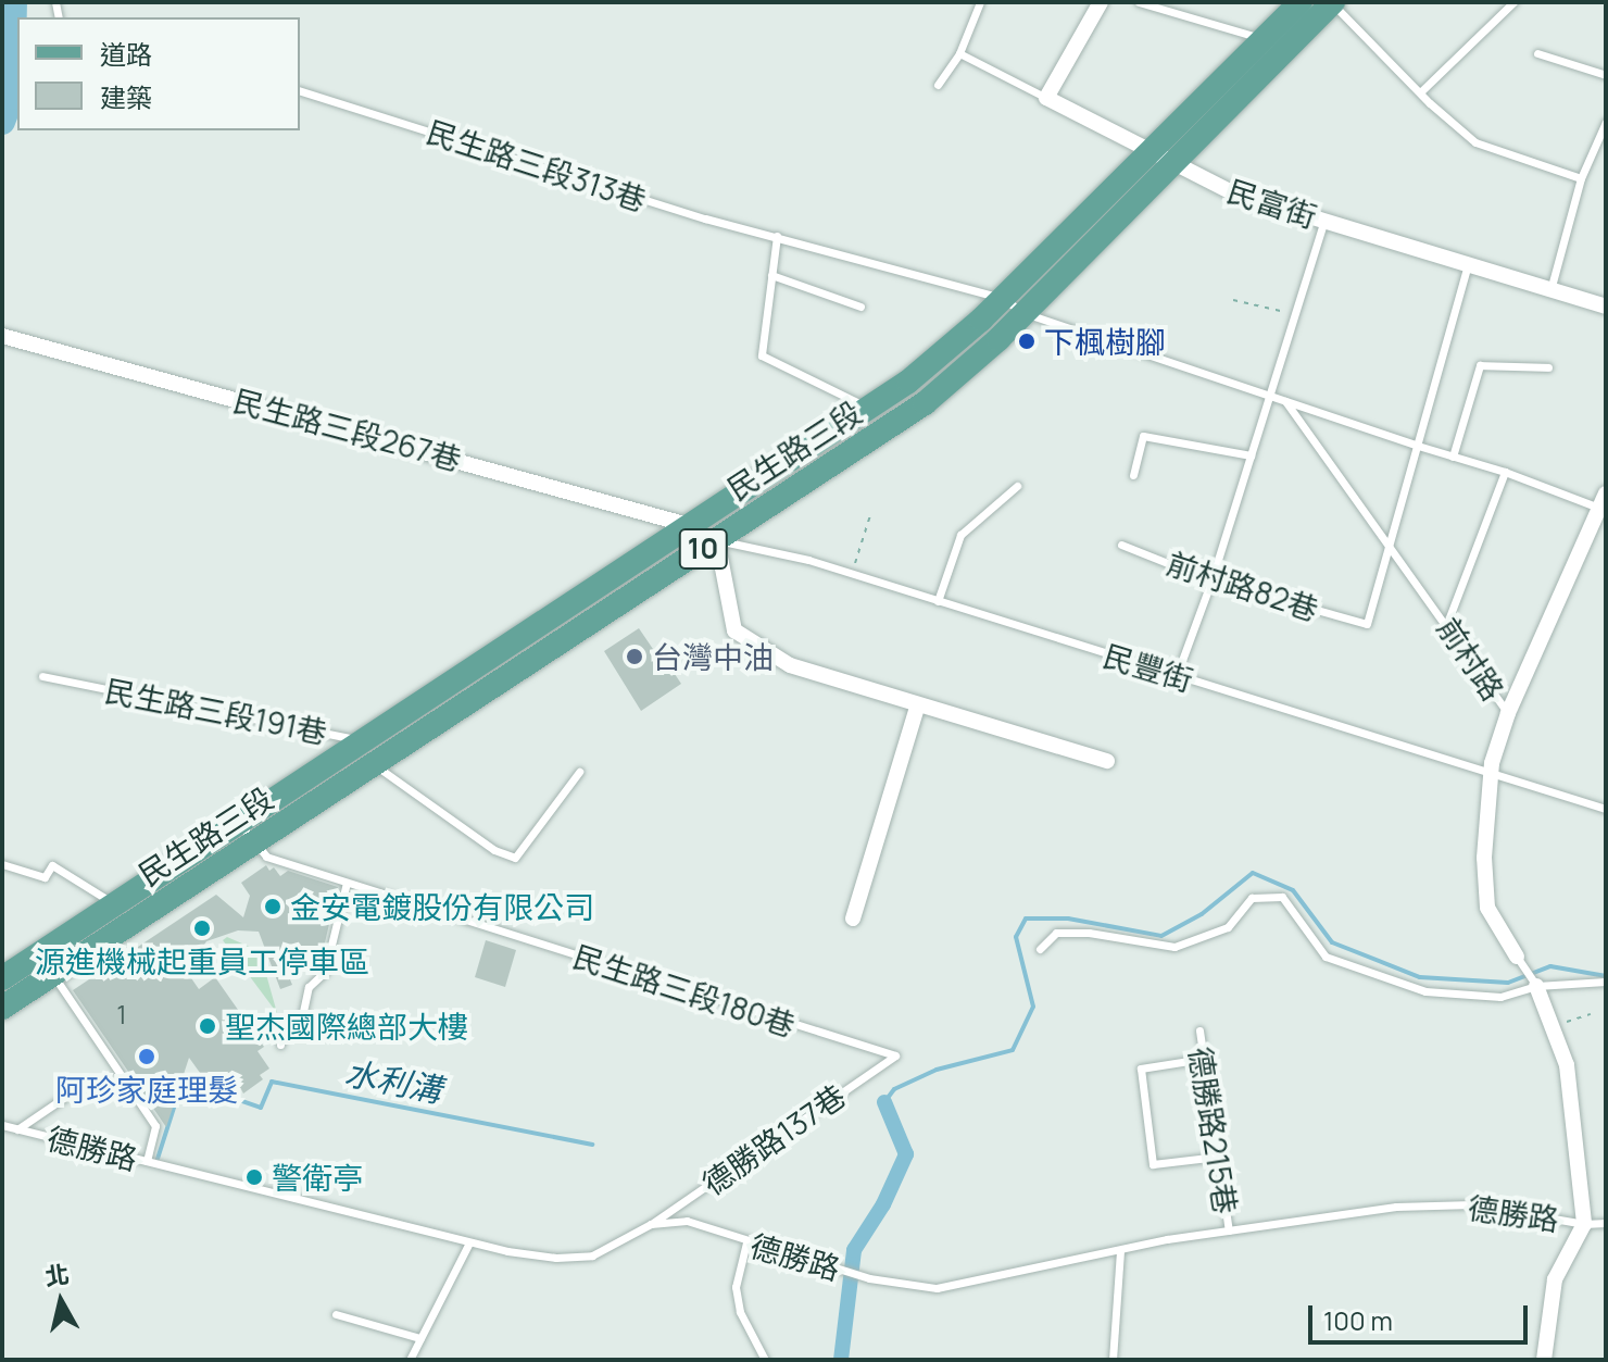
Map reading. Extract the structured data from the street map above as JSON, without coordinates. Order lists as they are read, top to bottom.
{
  "streets": {
    "main road": ["民生路三段", "10"],
    "street": ["民富街", "民生路三段267巷", "前村路"],
    "lane": [
      "民生路三段313巷",
      "前村路82巷",
      "民豐街",
      "民生路三段191巷",
      "民生路三段180巷",
      "德勝路215巷",
      "德勝路137巷",
      "德勝路"
    ]
  },
  "crossings": [
    ["民生路三段313巷", "民生路三段"],
    ["民富街", "民生路三段"],
    ["民生路三段267巷", "民生路三段"],
    ["民生路三段267巷", "民豐街"],
    ["民生路三段", "民豐街"],
    ["民生路三段", "民生路三段191巷"],
    ["民生路三段", "民生路三段180巷"],
    ["前村路82巷", "前村路"],
    ["前村路", "民豐街"],
    ["民生路三段180巷", "德勝路137巷"],
    ["德勝路215巷", "德勝路"],
    ["德勝路137巷", "德勝路"]
  ],
  "water": ["水利溝"],
  "places": [
    "下楓樹腳",
    "台灣中油",
    "金安電鍍股份有限公司",
    "源進機械起重員工停車區",
    "聖杰國際總部大樓",
    "阿珍家庭理髮",
    "警衛亭"
  ],
  "house_numbers": ["1"],
  "legend": ["道路", "建築"],
  "scale_bar": "100 m",
  "north": "top"
}
